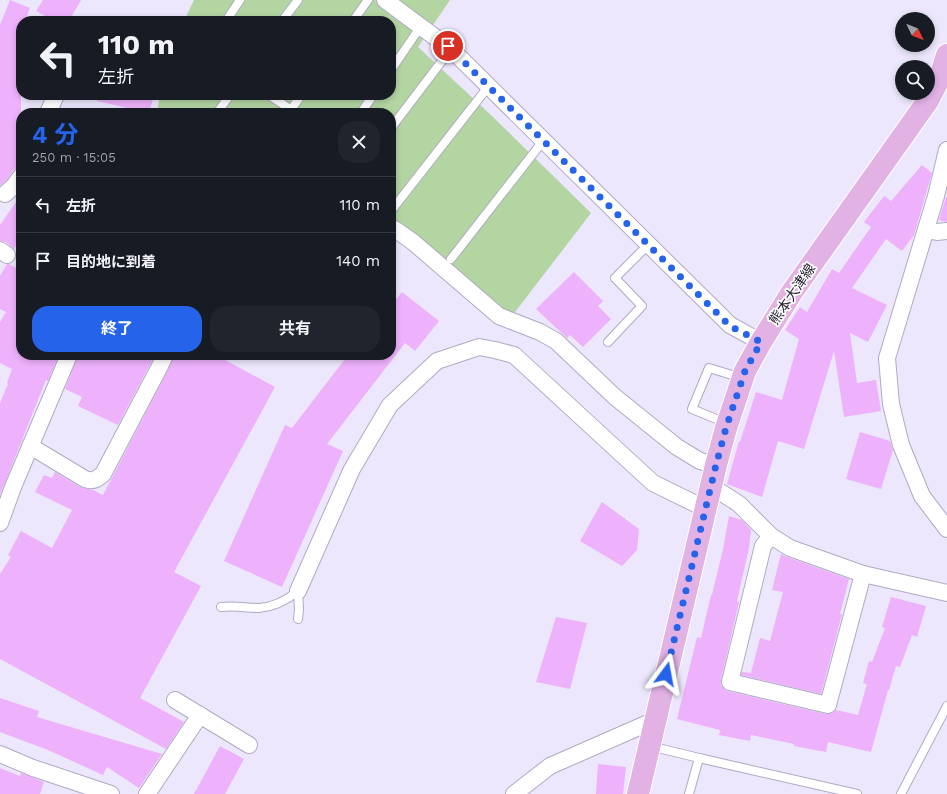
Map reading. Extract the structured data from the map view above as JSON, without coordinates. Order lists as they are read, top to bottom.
{
  "streets": {
    "main road": ["熊本大津線"]
  },
  "north": "bottom right",
  "page": {
    "turn": ["110 m", "左折"],
    "heading": ["4 分", "250 m · 15:05"],
    "list": [
      {
        "name": "左折",
        "value": "110 m"
      },
      {
        "name": "目的地に到着",
        "value": "140 m"
      }
    ],
    "buttons": ["終了", "共有"]
  }
}
